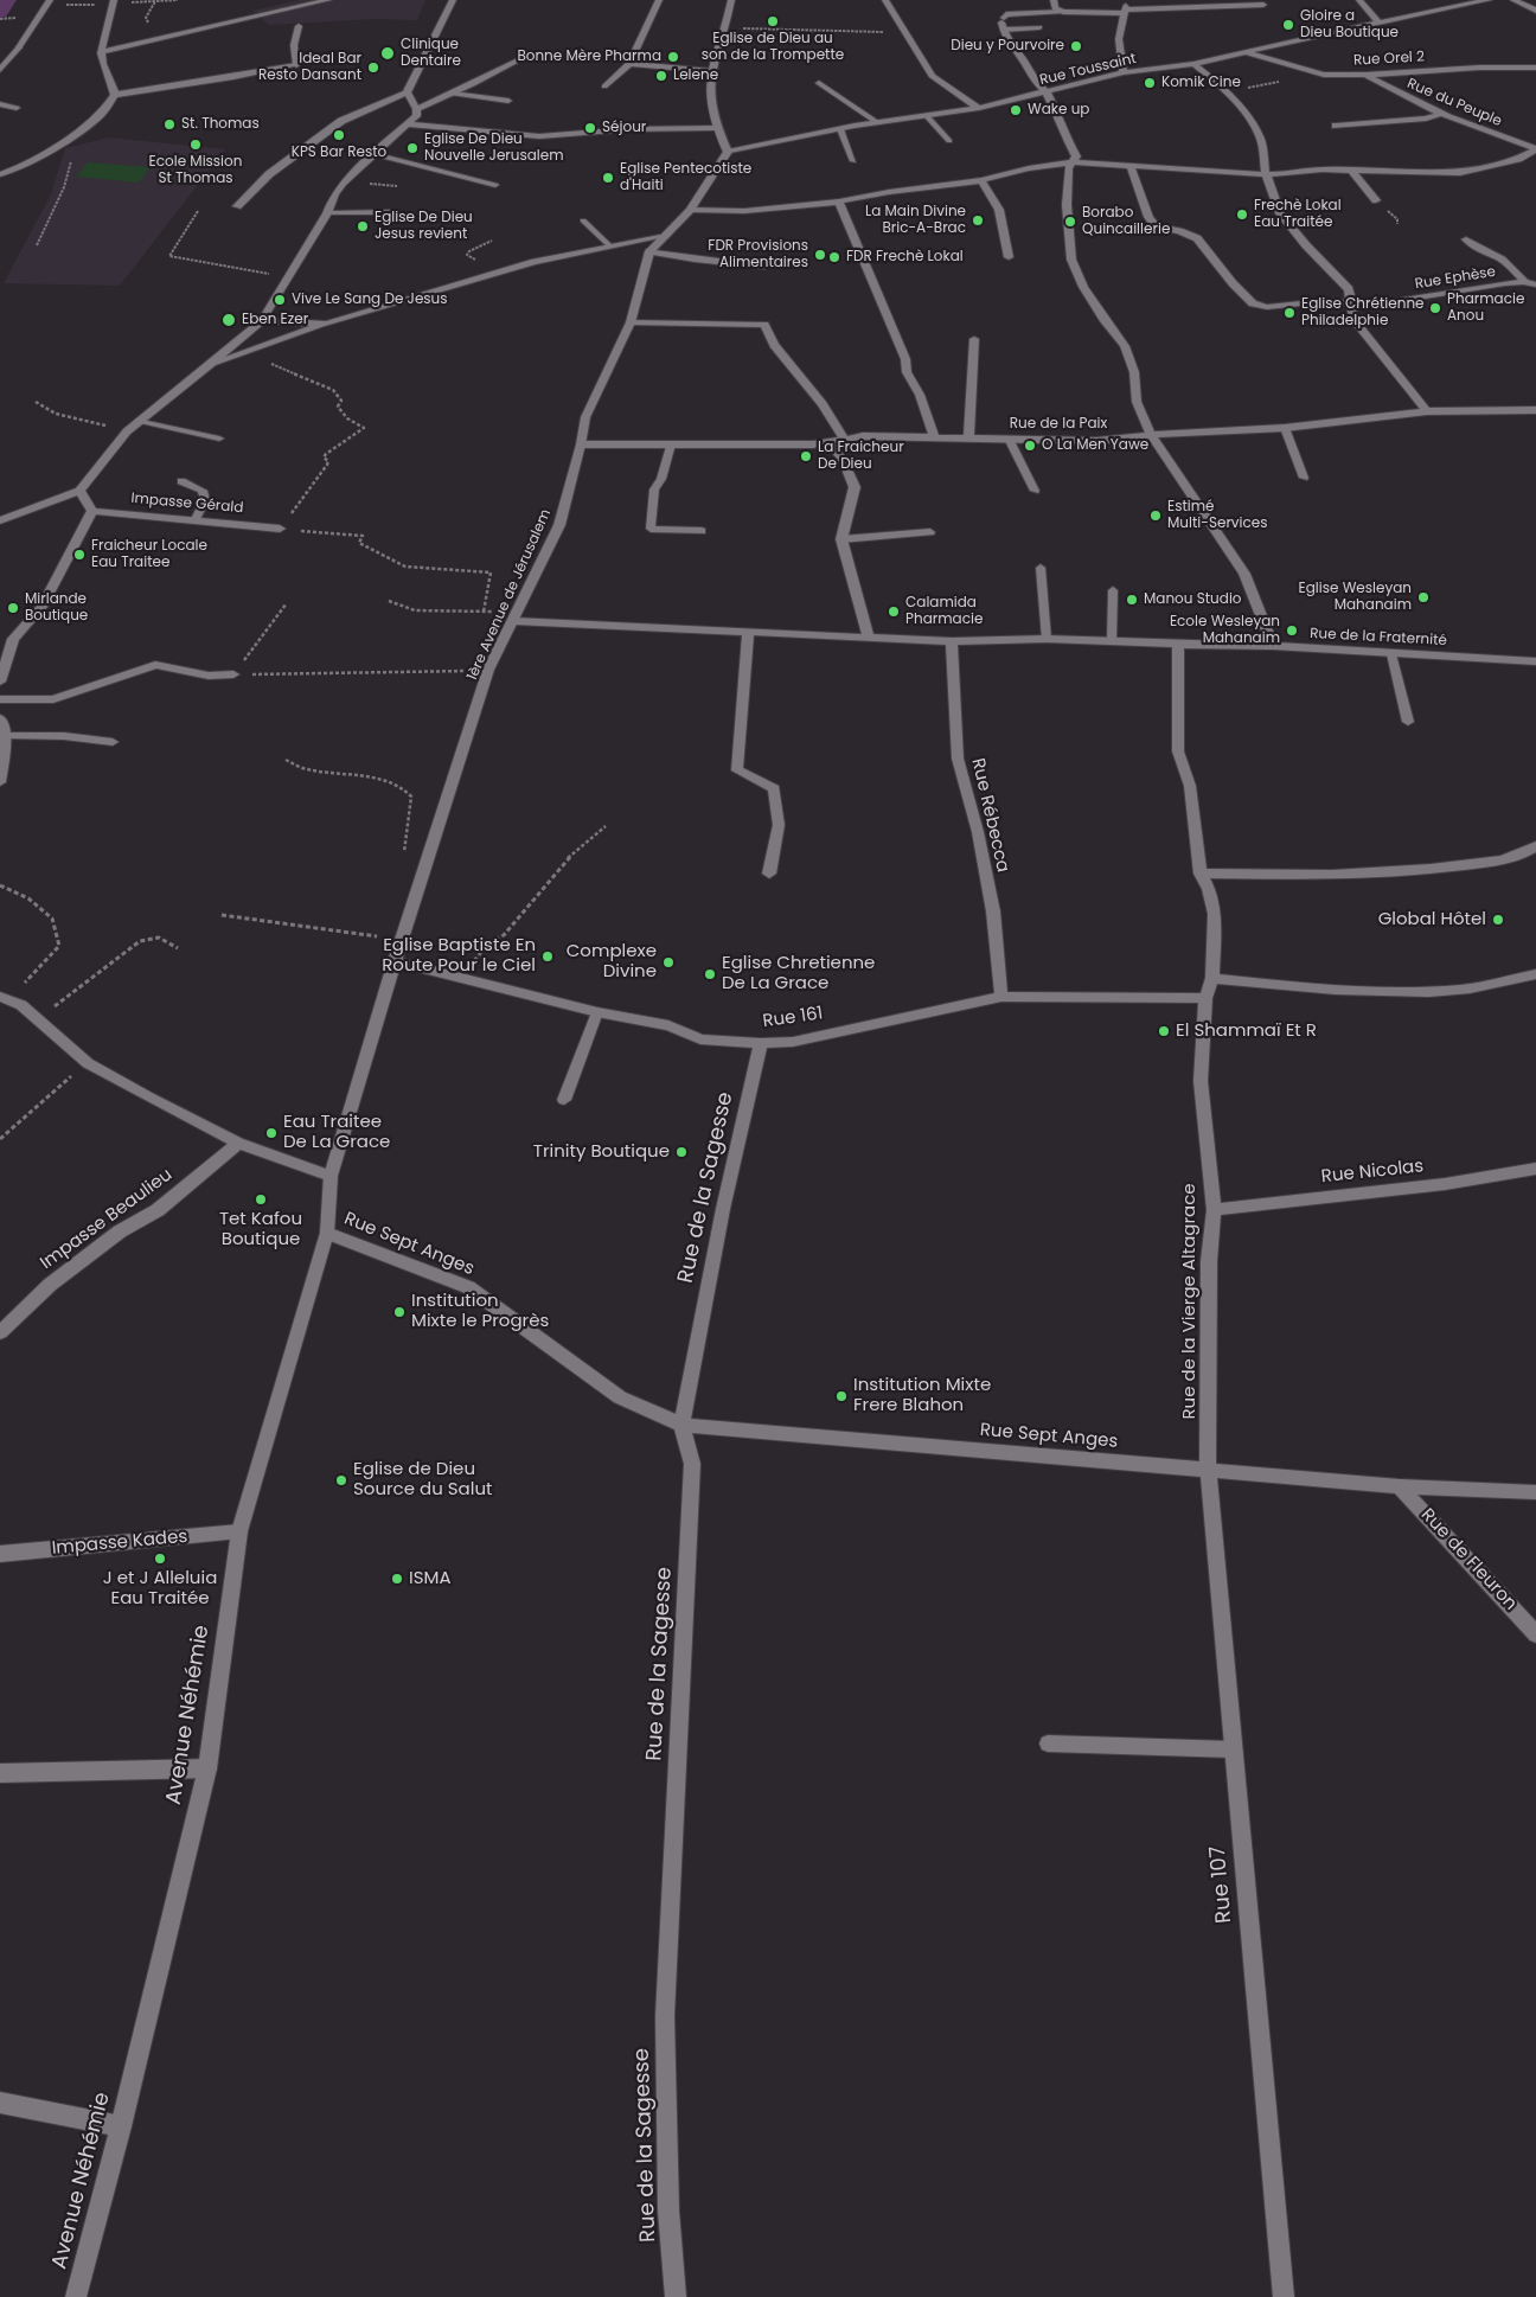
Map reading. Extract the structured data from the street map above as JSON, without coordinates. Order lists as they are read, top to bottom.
{
  "streets": {
    "street": [
      "Rue Orel 2",
      "Rue Toussaint",
      "Rue du Peuple",
      "Rue Ephèse",
      "Rue de la Paix",
      "Impasse Gérald",
      "1ère Avenue de Jérusalem",
      "Rue de la Fraternité",
      "Rue Rébecca",
      "Rue 161",
      "Rue Nicolas",
      "Rue de la Sagesse",
      "Impasse Beaulieu",
      "Rue Sept Anges",
      "Rue de la Vierge Altagrace",
      "Impasse Kades",
      "Rue de Fleuron",
      "Avenue Néhémie",
      "Rue 107"
    ]
  },
  "crossings": [
    ["Rue Orel 2", "Rue Toussaint"],
    ["Rue Orel 2", "Rue du Peuple"],
    ["Rue de la Paix", "1ère Avenue de Jérusalem"],
    ["1ère Avenue de Jérusalem", "Rue de la Fraternité"],
    ["1ère Avenue de Jérusalem", "Rue 161"],
    ["1ère Avenue de Jérusalem", "Avenue Néhémie"],
    ["Rue de la Fraternité", "Rue Rébecca"],
    ["Rue de la Fraternité", "Rue de la Vierge Altagrace"],
    ["Rue Rébecca", "Rue 161"],
    ["Rue 161", "Rue de la Sagesse"],
    ["Rue 161", "Rue de la Vierge Altagrace"],
    ["Rue Nicolas", "Rue de la Vierge Altagrace"],
    ["Rue de la Sagesse", "Rue Sept Anges"],
    ["Rue Sept Anges", "Rue de la Vierge Altagrace"],
    ["Rue Sept Anges", "Rue de Fleuron"],
    ["Rue Sept Anges", "Avenue Néhémie"],
    ["Rue Sept Anges", "Rue 107"],
    ["Rue de la Vierge Altagrace", "Rue 107"],
    ["Impasse Kades", "Avenue Néhémie"]
  ],
  "places": [
    "Eglise de Dieu au son de la Trompette",
    "Gloire a Dieu Boutique",
    "Dieu y Pourvoire",
    "Clinique Dentaire",
    "Bonne Mère Pharma",
    "Ideal Bar Resto Dansant",
    "Lelene",
    "Komik Cine",
    "Wake up",
    "St. Thomas",
    "Séjour",
    "KPS Bar Resto",
    "Ecole Mission St Thomas",
    "Eglise De Dieu Nouvelle Jerusalem",
    "Eglise Pentecotiste d'Haiti",
    "Frechè Lokal Eau Traitée",
    "La Main Divine Bric-A-Brac",
    "Borabo Quincaillerie",
    "Eglise De Dieu Jesus revient",
    "FDR Provisions Alimentaires",
    "FDR Frechè Lokal",
    "Vive Le Sang De Jesus",
    "Pharmacie Anou",
    "Eglise Chrétienne Philadelphie",
    "Eben Ezer",
    "O La Men Yawe",
    "La Fraicheur De Dieu",
    "Estimé Multi-Services",
    "Fraicheur Locale Eau Traitee",
    "Eglise Wesleyan Mahanaim",
    "Manou Studio",
    "Mirlande Boutique",
    "Calamida Pharmacie",
    "Ecole Wesleyan Mahanaim",
    "Global Hôtel",
    "Eglise Baptiste En Route Pour le Ciel",
    "Complexe Divine",
    "Eglise Chretienne De La Grace",
    "El Shammaï Et R",
    "Eau Traitee De La Grace",
    "Trinity Boutique",
    "Tet Kafou Boutique",
    "Institution Mixte le Progrès",
    "Institution Mixte Frere Blahon",
    "Eglise de Dieu Source du Salut",
    "J et J Alleluia Eau Traitée",
    "ISMA"
  ]
}
